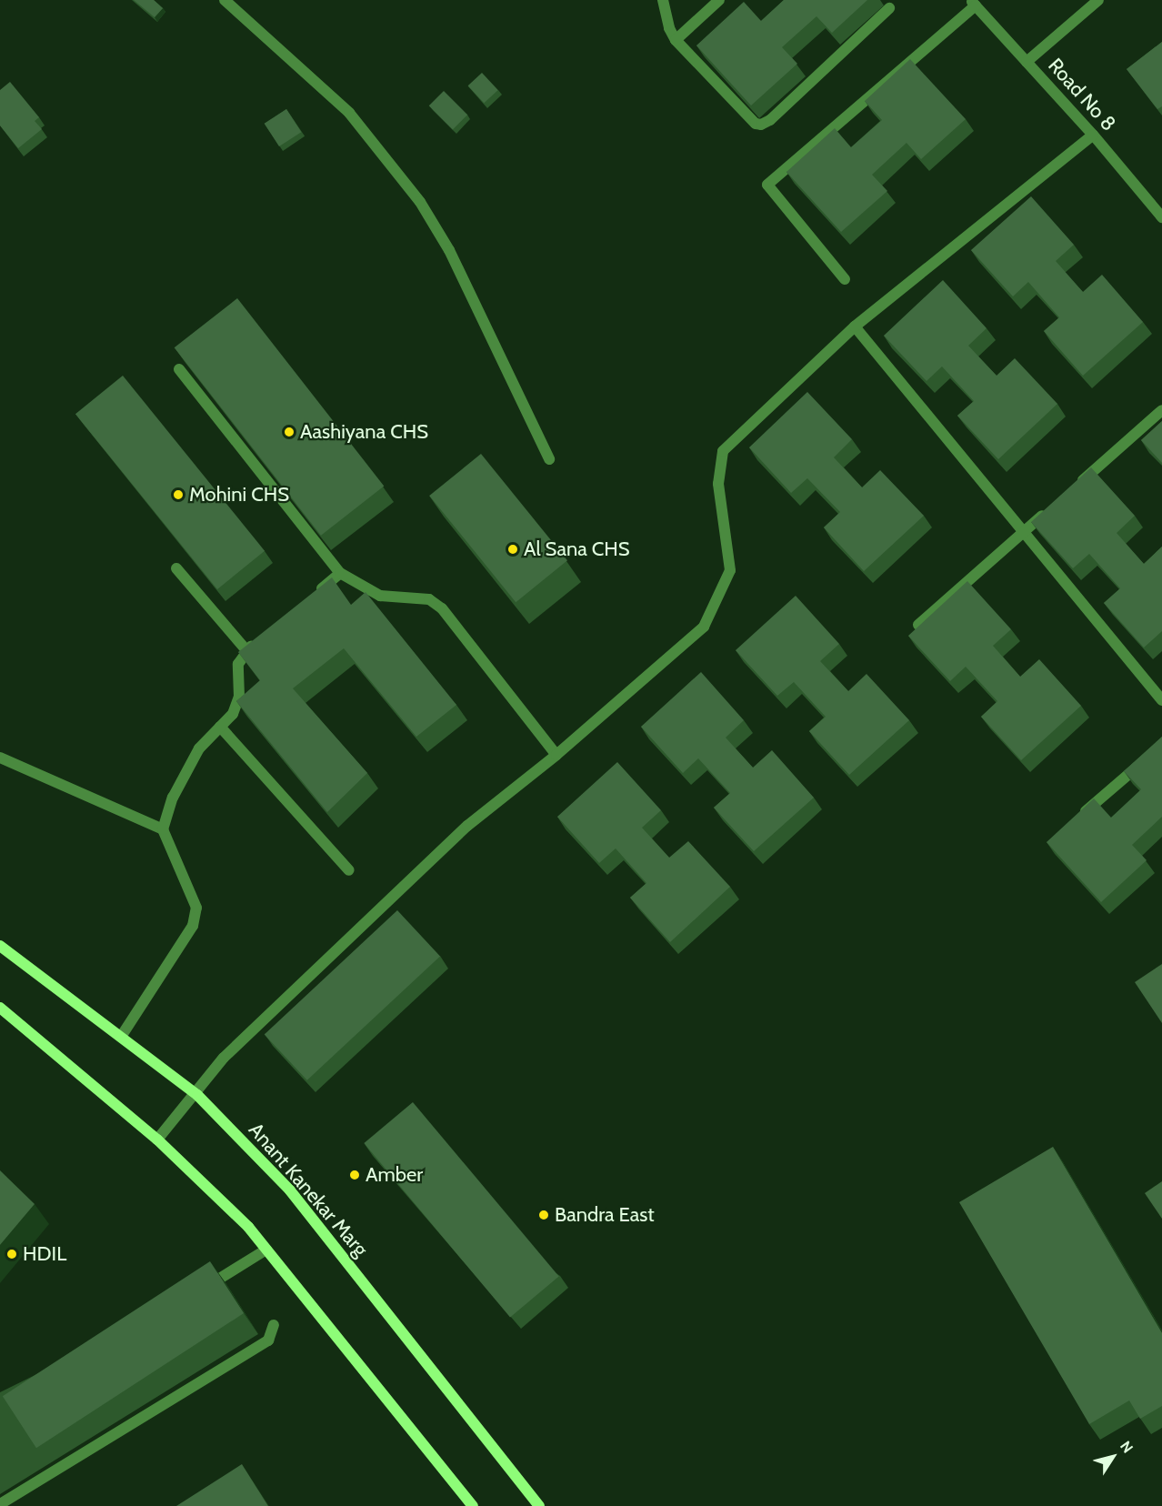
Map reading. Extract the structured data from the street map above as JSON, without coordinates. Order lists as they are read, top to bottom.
{
  "streets": {
    "street": ["Road No 8", "Anant Kanekar Marg"]
  },
  "places": [
    "Aashiyana CHS",
    "Mohini CHS",
    "Al Sana CHS",
    "Amber",
    "Bandra East",
    "HDIL"
  ],
  "north": "top right"
}
